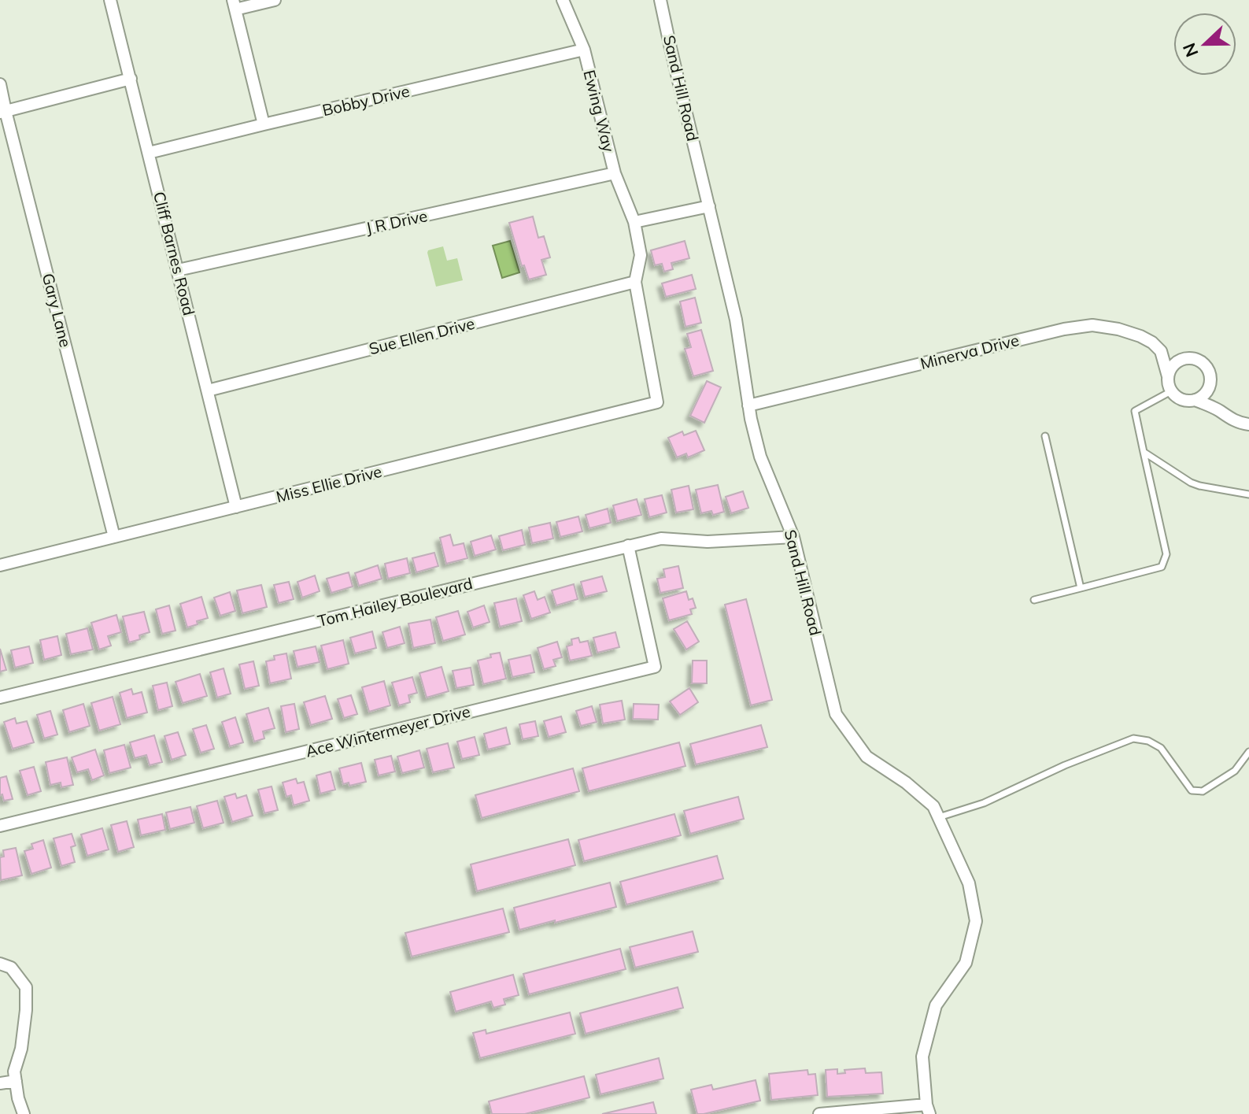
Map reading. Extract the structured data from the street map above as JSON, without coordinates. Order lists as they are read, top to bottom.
{
  "streets": {
    "street": [
      "Sand Hill Road",
      "Bobby Drive",
      "Ewing Way",
      "J R Drive",
      "Cliff Barnes Road",
      "Gary Lane",
      "Sue Ellen Drive",
      "Minerva Drive",
      "Miss Ellie Drive",
      "Tom Hailey Boulevard",
      "Ace Wintermeyer Drive"
    ]
  },
  "crossings": [
    ["Sand Hill Road", "Minerva Drive"],
    ["Sand Hill Road", "Tom Hailey Boulevard"],
    ["Bobby Drive", "Ewing Way"],
    ["Bobby Drive", "Cliff Barnes Road"],
    ["Ewing Way", "J R Drive"],
    ["Ewing Way", "Sue Ellen Drive"],
    ["Ewing Way", "Miss Ellie Drive"],
    ["J R Drive", "Cliff Barnes Road"],
    ["Cliff Barnes Road", "Sue Ellen Drive"],
    ["Cliff Barnes Road", "Miss Ellie Drive"],
    ["Gary Lane", "Miss Ellie Drive"],
    ["Tom Hailey Boulevard", "Ace Wintermeyer Drive"]
  ],
  "north": "left"
}
